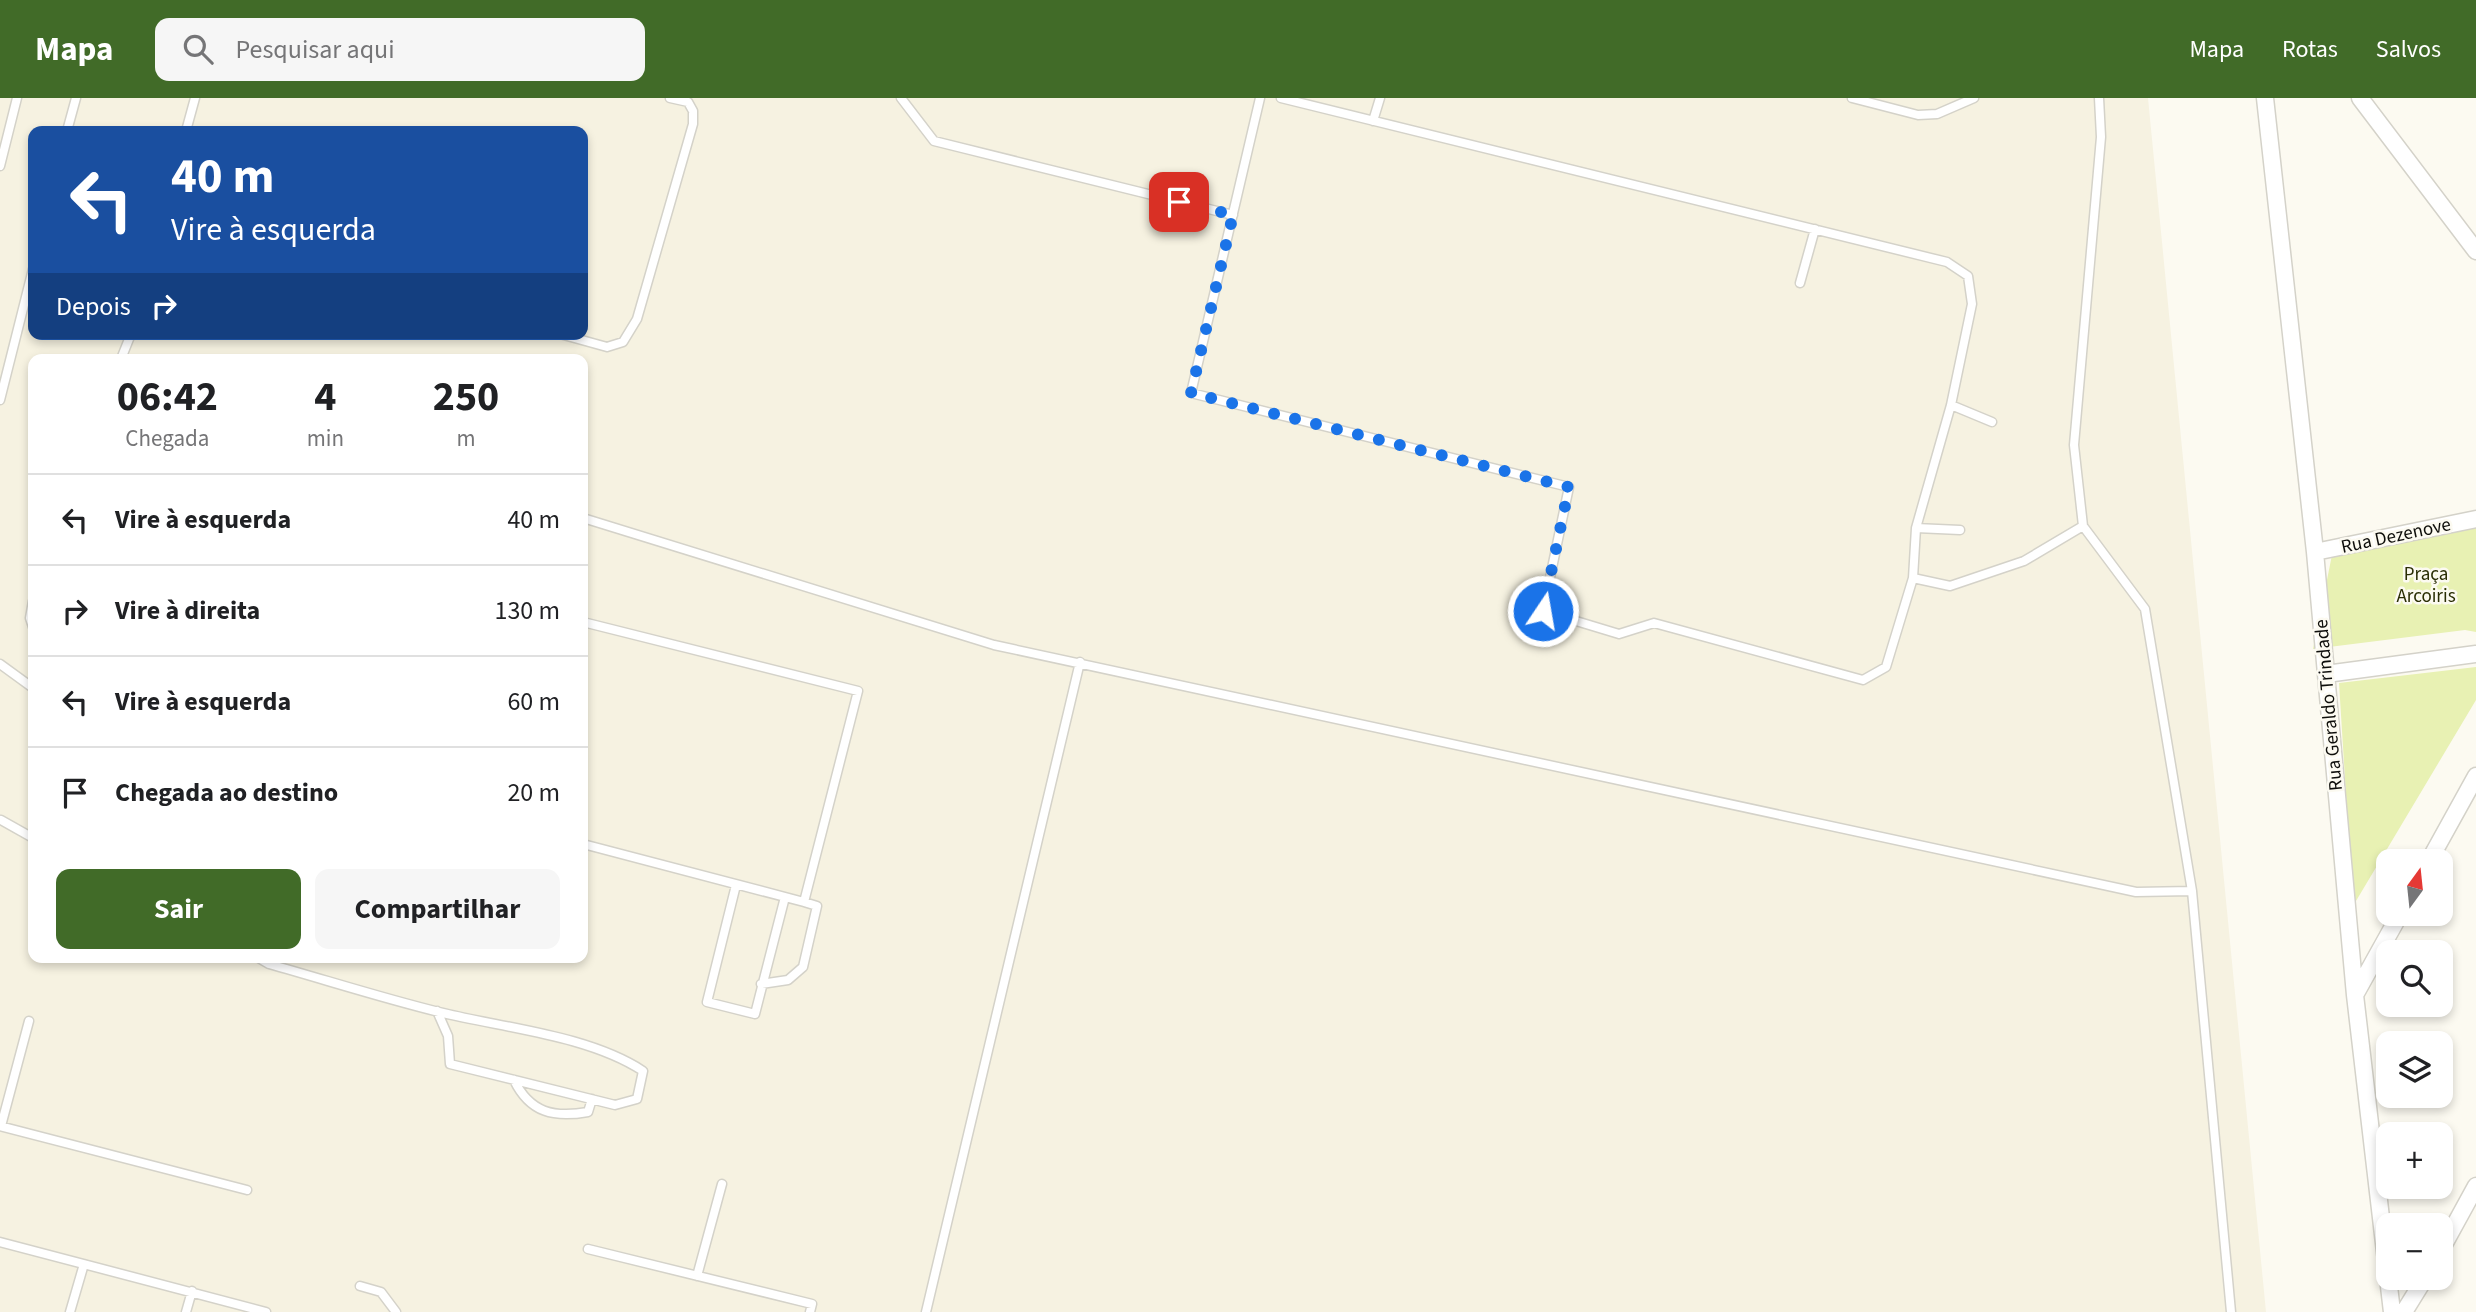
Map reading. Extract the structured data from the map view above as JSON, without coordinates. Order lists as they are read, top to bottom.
{
  "streets": {
    "street": ["Rua Dezenove", "Rua Geraldo Trindade"]
  },
  "crossings": [
    ["Rua Dezenove", "Rua Geraldo Trindade"]
  ],
  "parks": ["Praça Arcoiris"],
  "north": "top",
  "page": {
    "header": "Mapa",
    "search": "Pesquisar aqui",
    "nav": ["Mapa", "Rotas", "Salvos"],
    "turn": ["40 m", "Vire à esquerda"],
    "then": "Depois",
    "eta": [
      "06:42",
      "Chegada",
      "4",
      "min",
      "250",
      "m"
    ],
    "list": [
      {
        "name": "Vire à esquerda",
        "value": "40 m"
      },
      {
        "name": "Vire à direita",
        "value": "130 m"
      },
      {
        "name": "Vire à esquerda",
        "value": "60 m"
      },
      {
        "name": "Chegada ao destino",
        "value": "20 m"
      }
    ],
    "map_buttons": ["+", "−"],
    "buttons": ["Sair", "Compartilhar"]
  }
}
